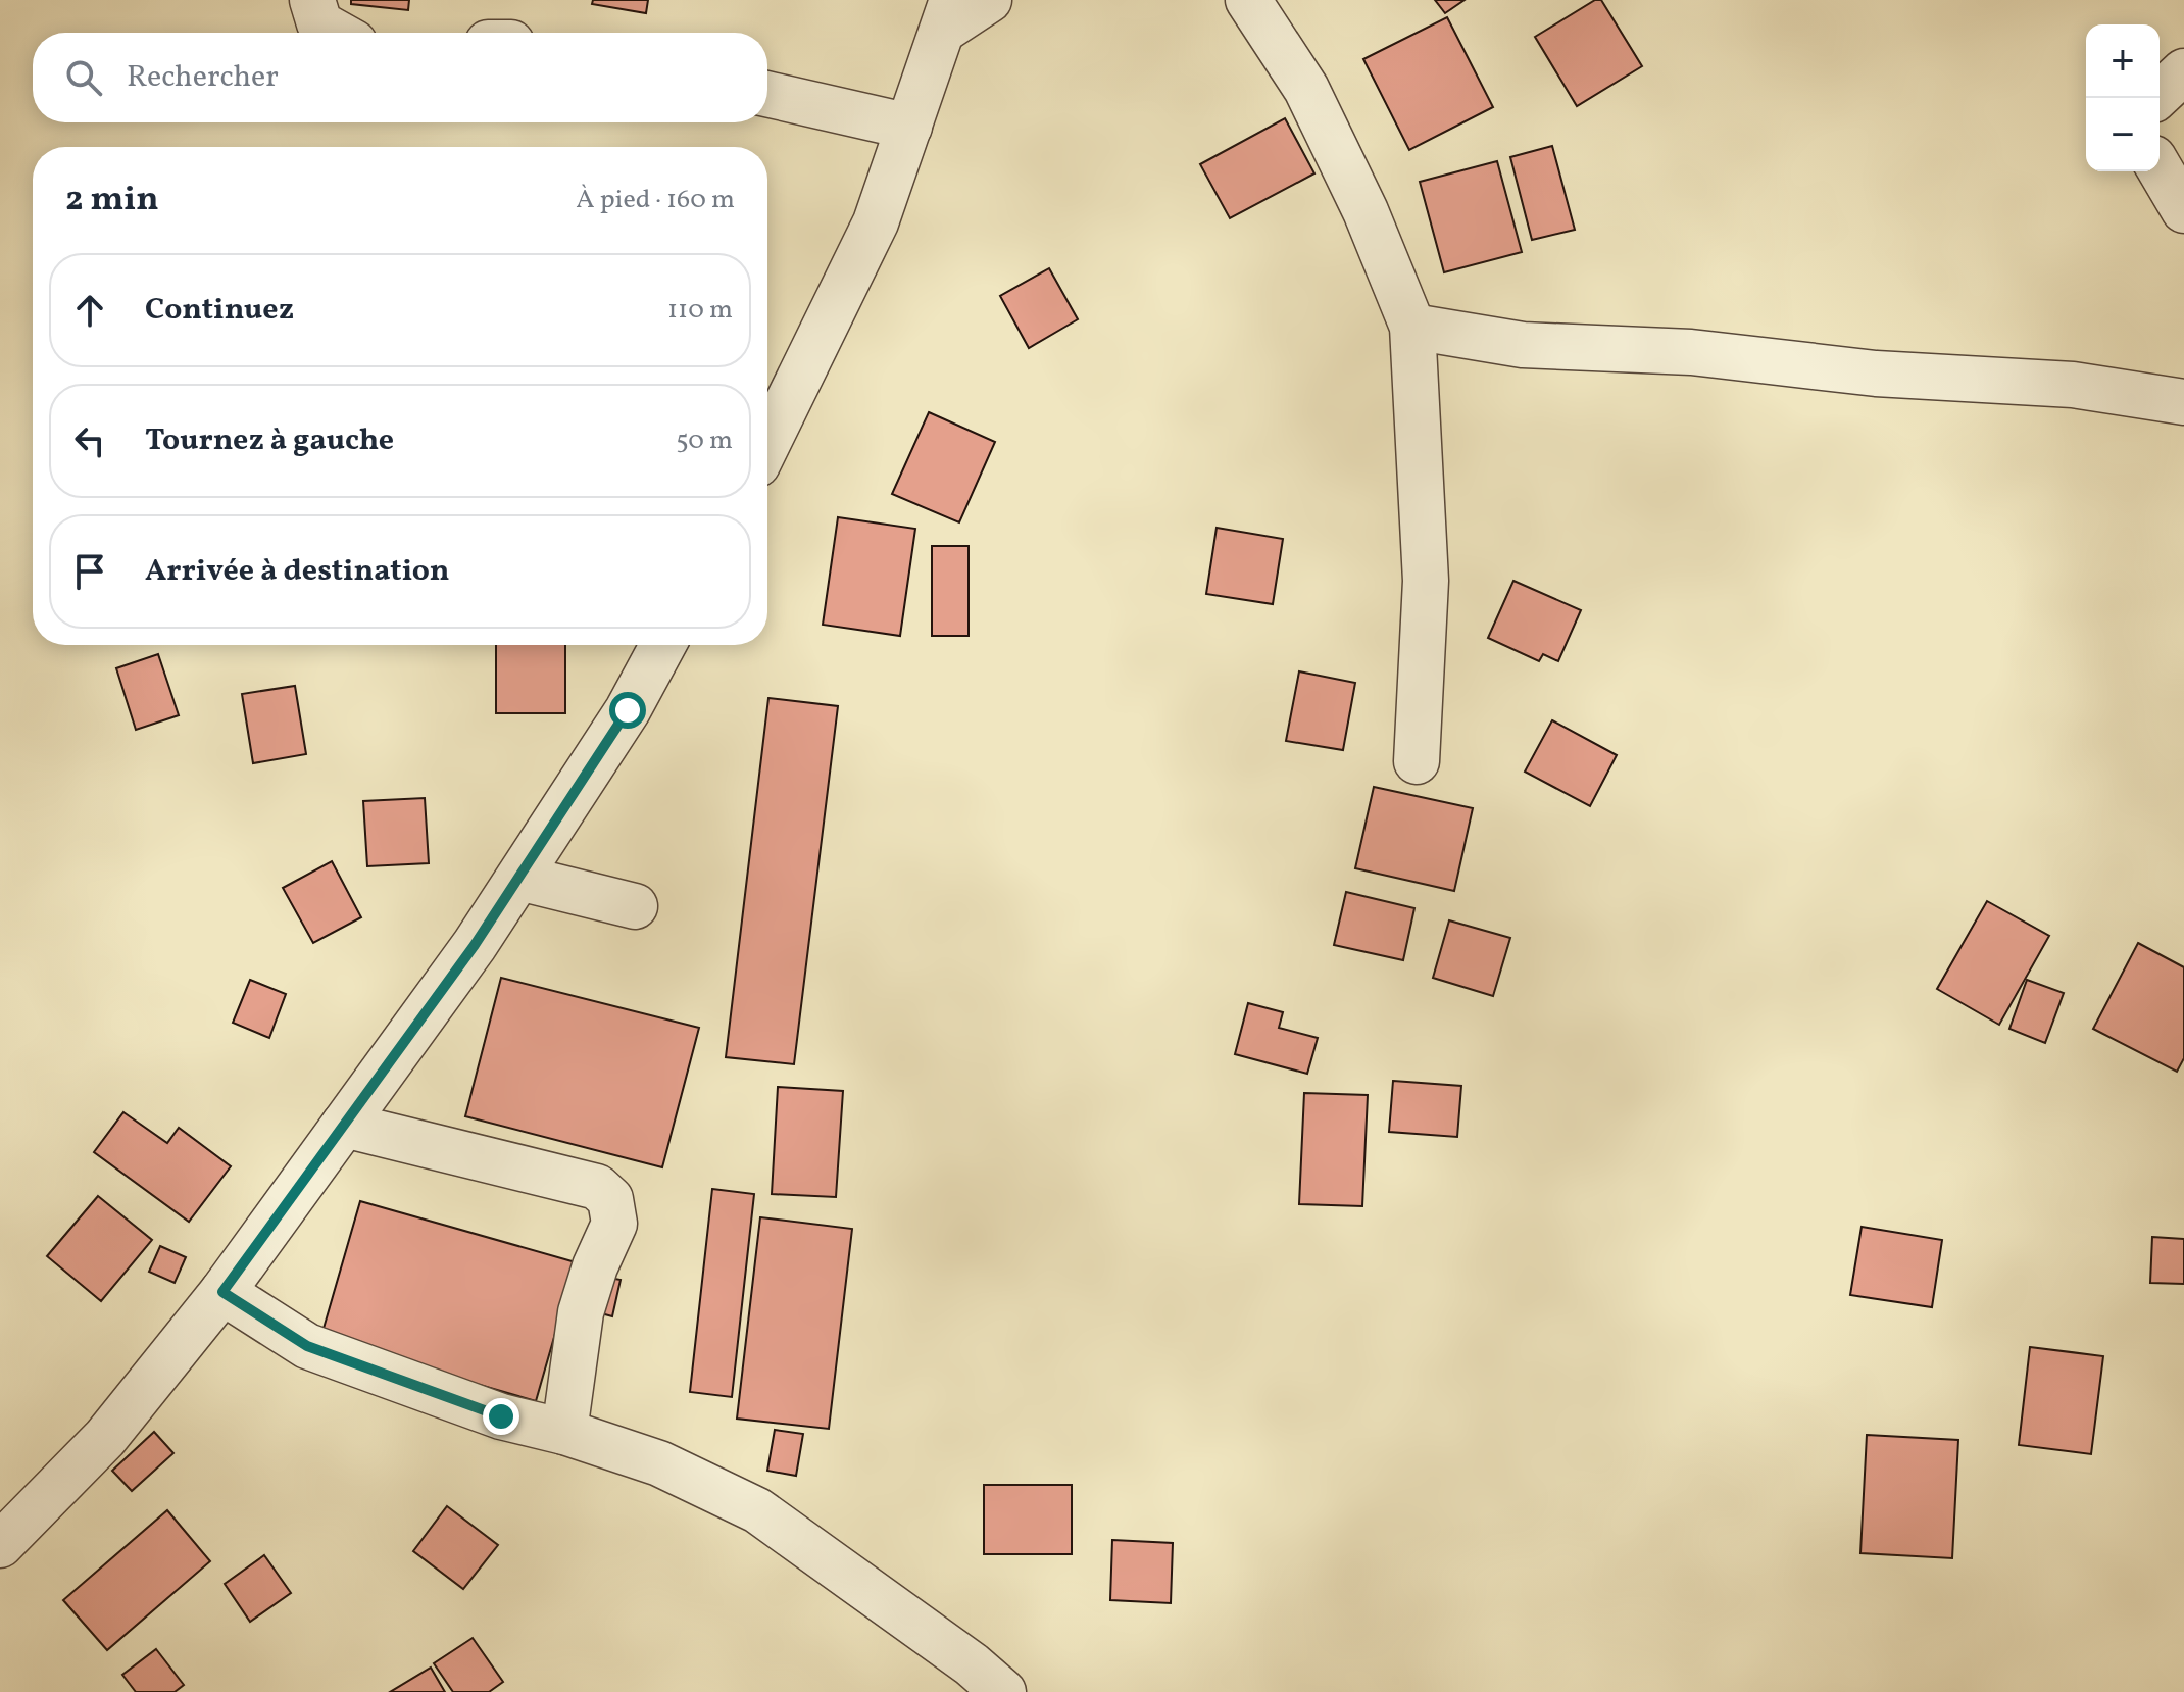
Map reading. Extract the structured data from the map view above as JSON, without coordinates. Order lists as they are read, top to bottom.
{
  "page": {
    "map_buttons": ["+", "−"],
    "search": "Rechercher",
    "heading": ["2 min", "À pied · 160 m"],
    "list": [
      ["Continuez", "110 m"],
      ["Tournez à gauche", "50 m"],
      "Arrivée à destination"
    ]
  }
}
